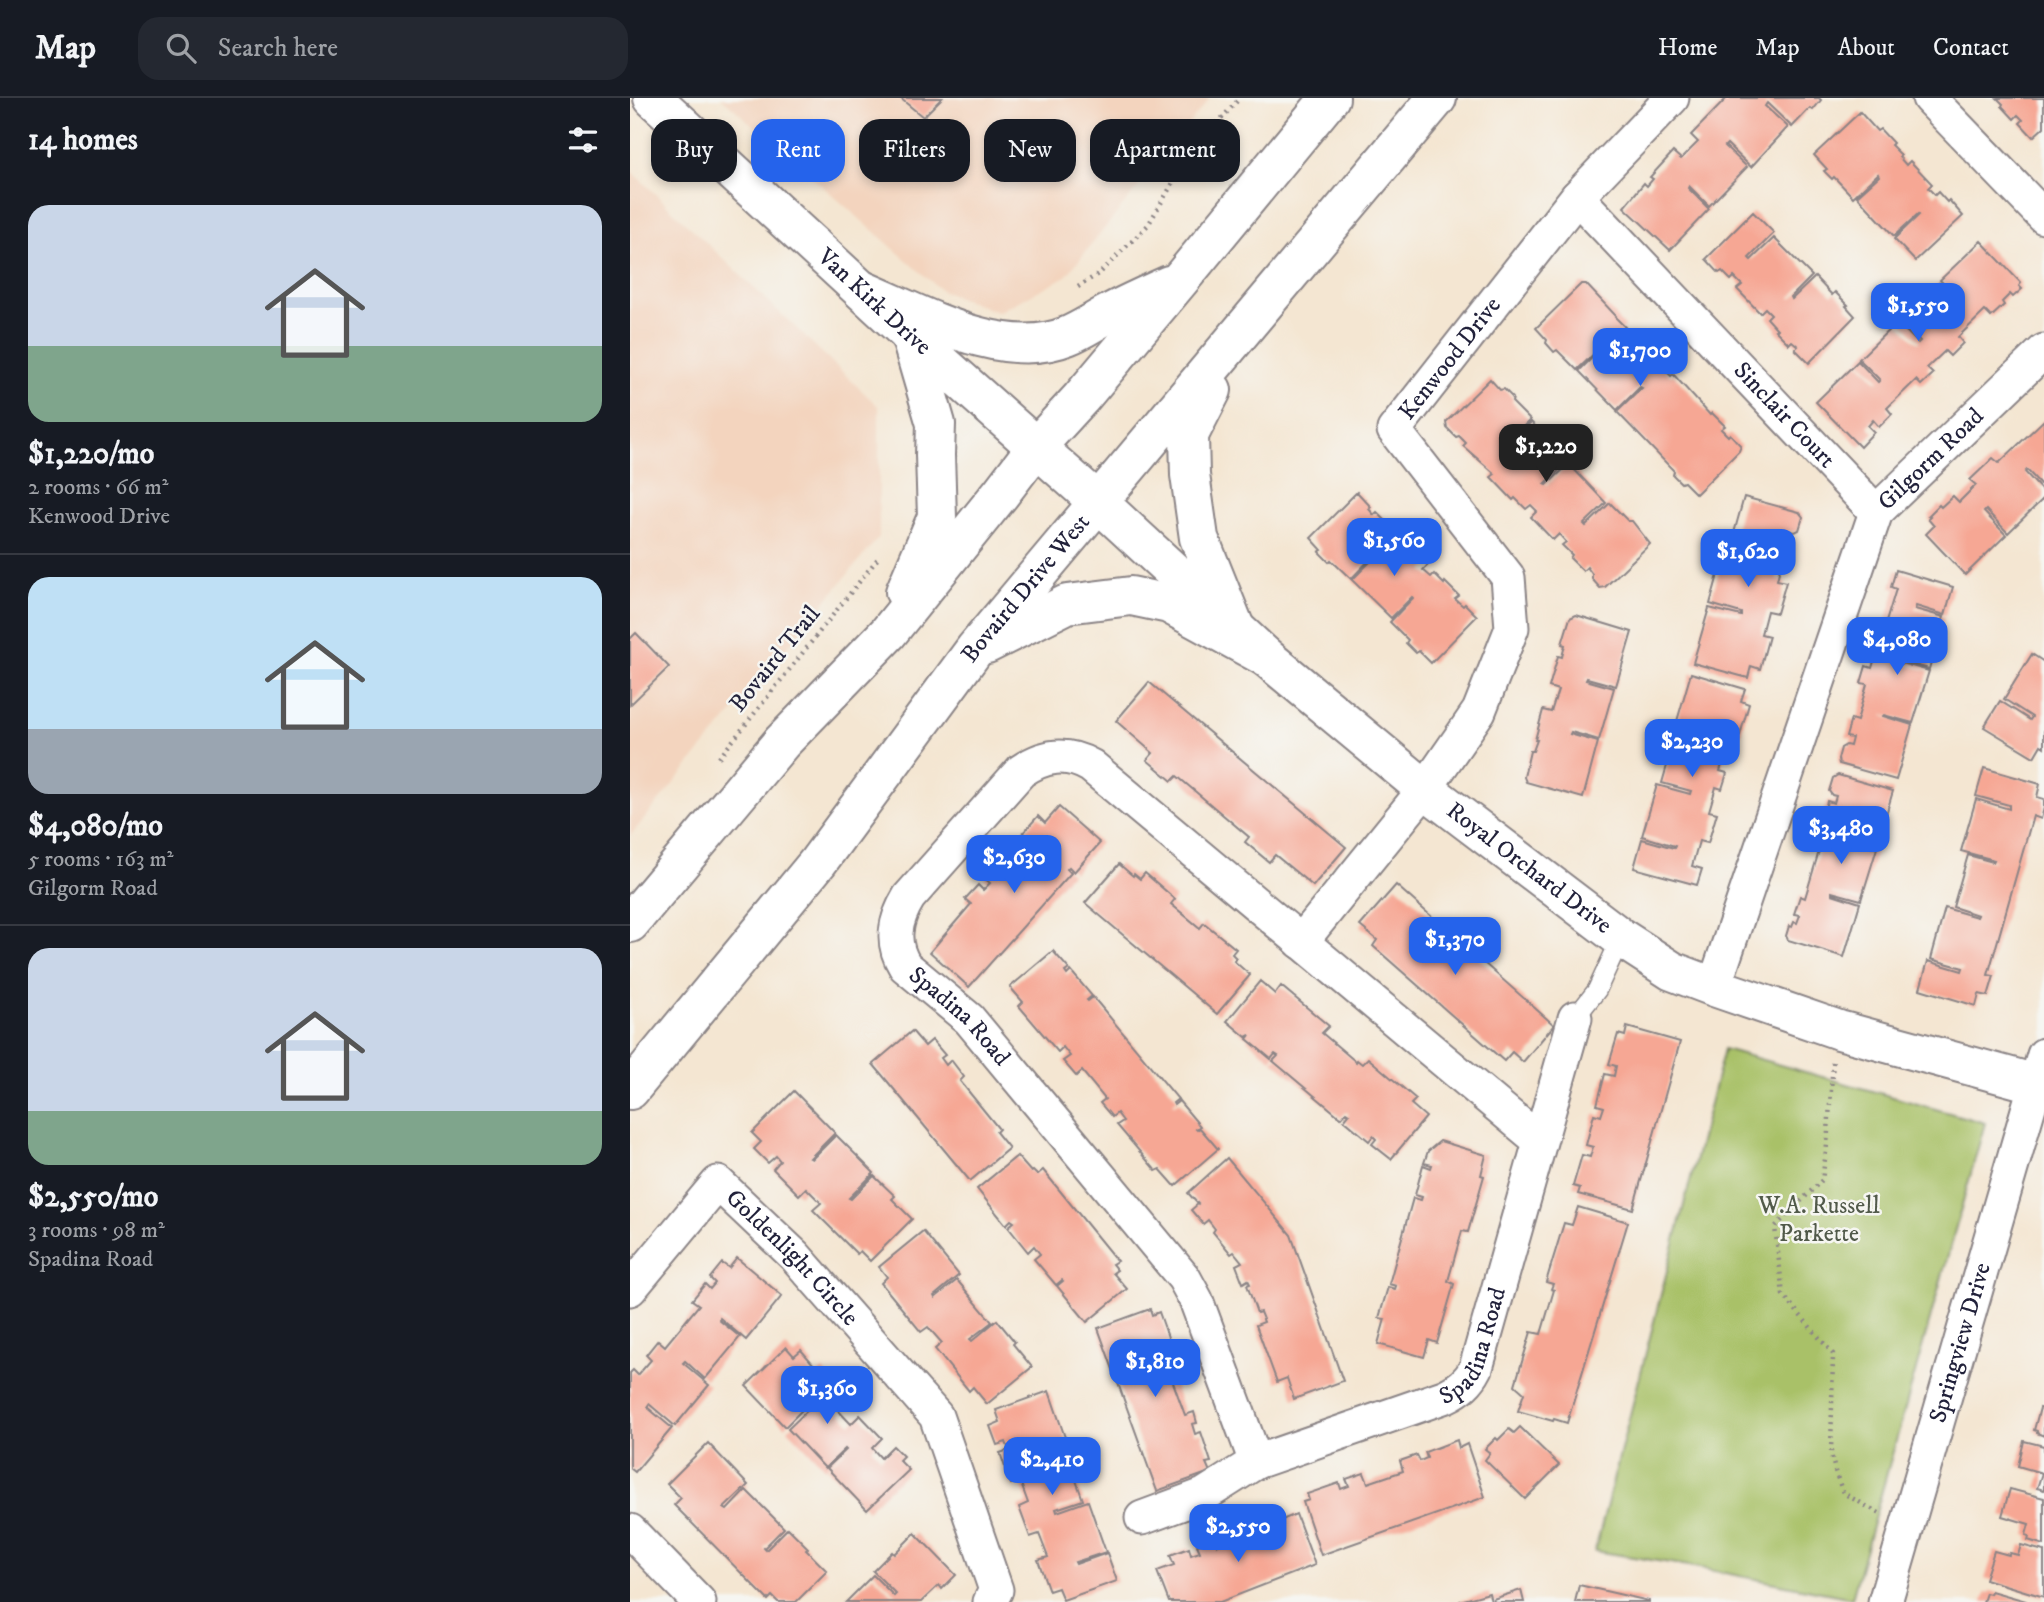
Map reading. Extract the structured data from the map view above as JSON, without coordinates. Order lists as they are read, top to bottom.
{
  "streets": {
    "main road": ["Van Kirk Drive", "Bovaird Drive West", "Royal Orchard Drive"],
    "street": [
      "Kenwood Drive",
      "Sinclair Court",
      "Gilgorm Road",
      "Spadina Road",
      "Goldenlight Circle",
      "Springview Drive"
    ],
    "path": ["Bovaird Trail"]
  },
  "crossings": [
    ["Van Kirk Drive", "Bovaird Drive West"],
    ["Van Kirk Drive", "Royal Orchard Drive"],
    ["Kenwood Drive", "Sinclair Court"],
    ["Kenwood Drive", "Royal Orchard Drive"],
    ["Sinclair Court", "Gilgorm Road"],
    ["Gilgorm Road", "Royal Orchard Drive"],
    ["Bovaird Drive West", "Royal Orchard Drive"],
    ["Royal Orchard Drive", "Springview Drive"]
  ],
  "parks": ["W.A. Russell Parkette"],
  "page": {
    "header": "Map",
    "search": "Search here",
    "nav": [
      "Home",
      "Map",
      "About",
      "Contact"
    ],
    "heading": "14 homes",
    "chip": [
      "Buy",
      "Rent",
      "Filters",
      "New",
      "Apartment"
    ],
    "list": [
      {
        "name": "$1,220/mo",
        "note": "2 rooms · 66 m² · Kenwood Drive"
      },
      {
        "name": "$4,080/mo",
        "note": "5 rooms · 163 m² · Gilgorm Road"
      },
      {
        "name": "$2,550/mo",
        "note": "3 rooms · 98 m² · Spadina Road"
      }
    ],
    "price": [
      "$1,550",
      "$1,700",
      "$1,220",
      "$1,560",
      "$1,620",
      "$4,080",
      "$2,230",
      "$3,480",
      "$2,630",
      "$1,370",
      "$1,810",
      "$1,360",
      "$2,410",
      "$2,550"
    ]
  }
}
